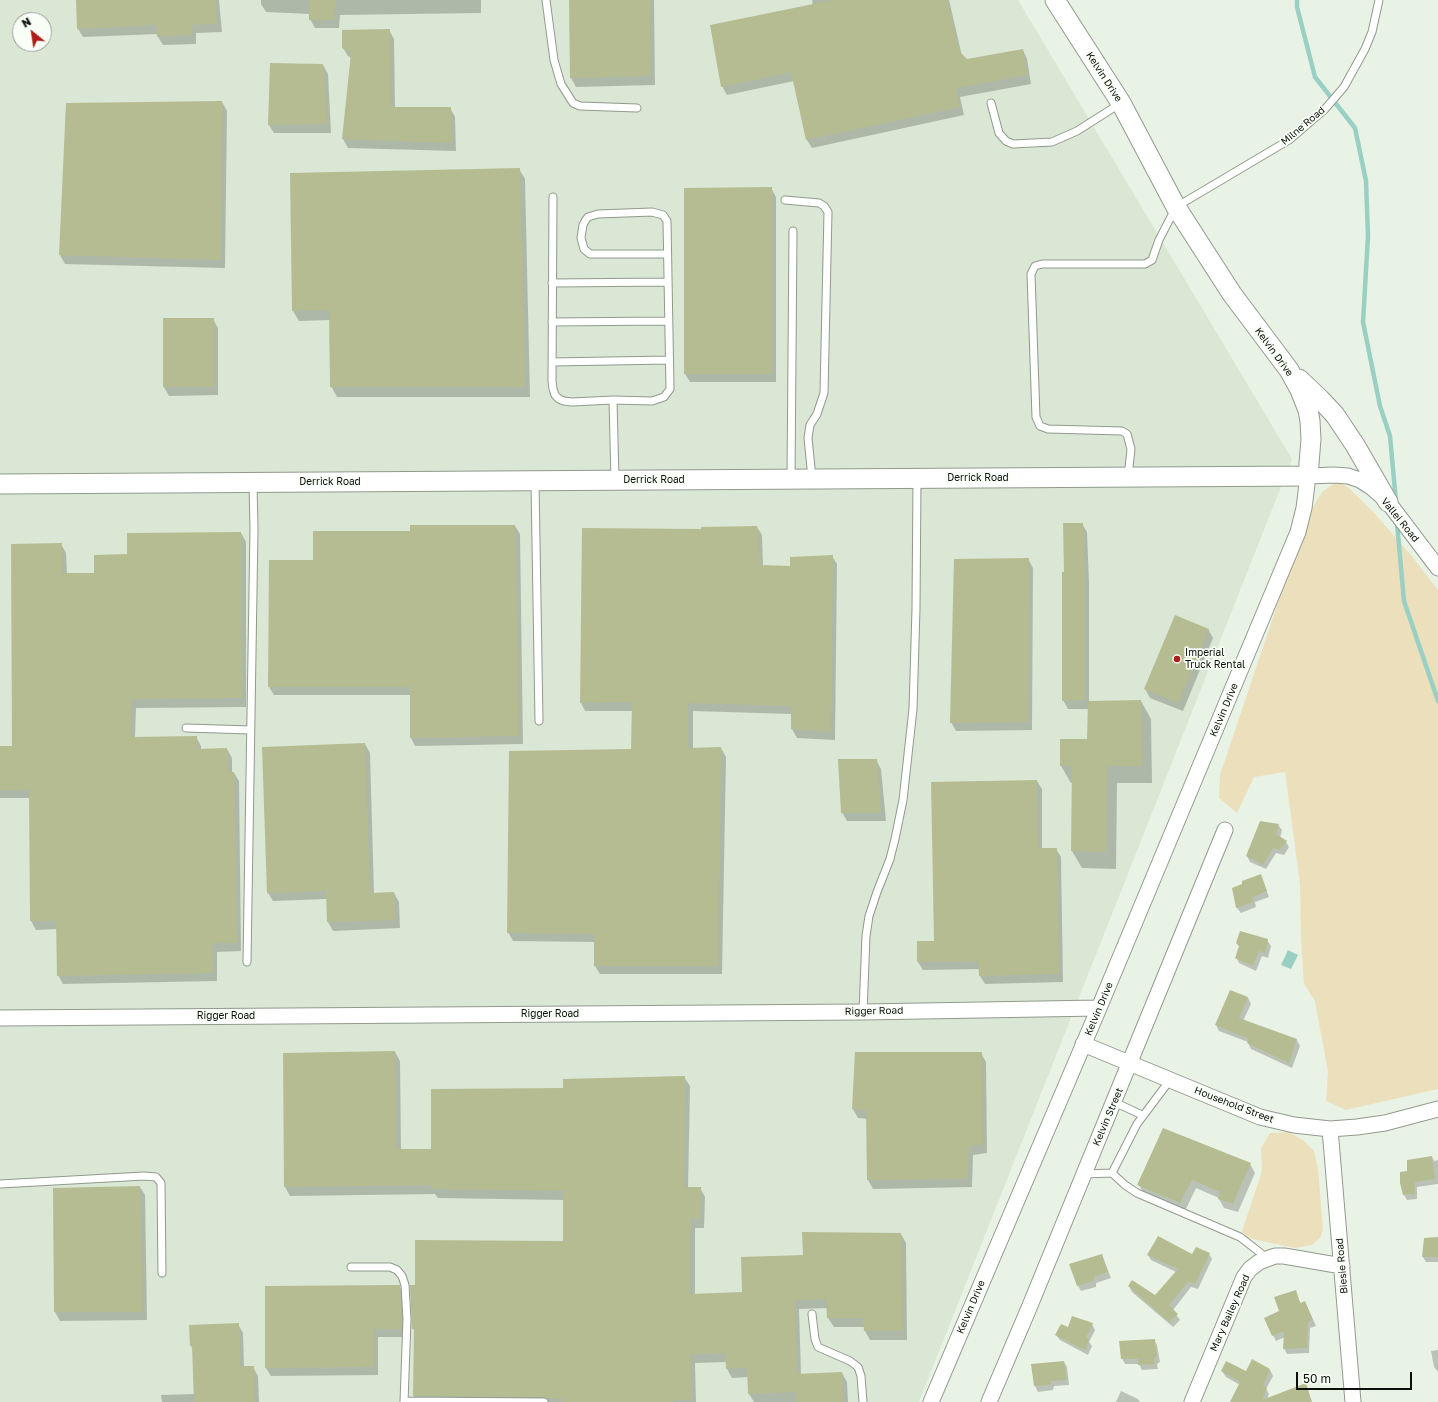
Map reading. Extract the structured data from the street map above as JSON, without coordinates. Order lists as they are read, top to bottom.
{
  "streets": {
    "street": [
      "Kelvin Drive",
      "Derrick Road",
      "Vallei Road",
      "Rigger Road",
      "Household Street",
      "Kelvin Street",
      "Biesie Road",
      "Mary Bailey Road"
    ],
    "lane": ["Milne Road"]
  },
  "crossings": [
    ["Kelvin Drive", "Milne Road"],
    ["Kelvin Drive", "Derrick Road"],
    ["Kelvin Drive", "Vallei Road"],
    ["Kelvin Drive", "Rigger Road"],
    ["Kelvin Drive", "Household Street"],
    ["Derrick Road", "Vallei Road"],
    ["Household Street", "Kelvin Street"],
    ["Household Street", "Biesie Road"],
    ["Biesie Road", "Mary Bailey Road"]
  ],
  "places": ["Imperial Truck Rental"],
  "scale_bar": "50 m",
  "north": "top left"
}
